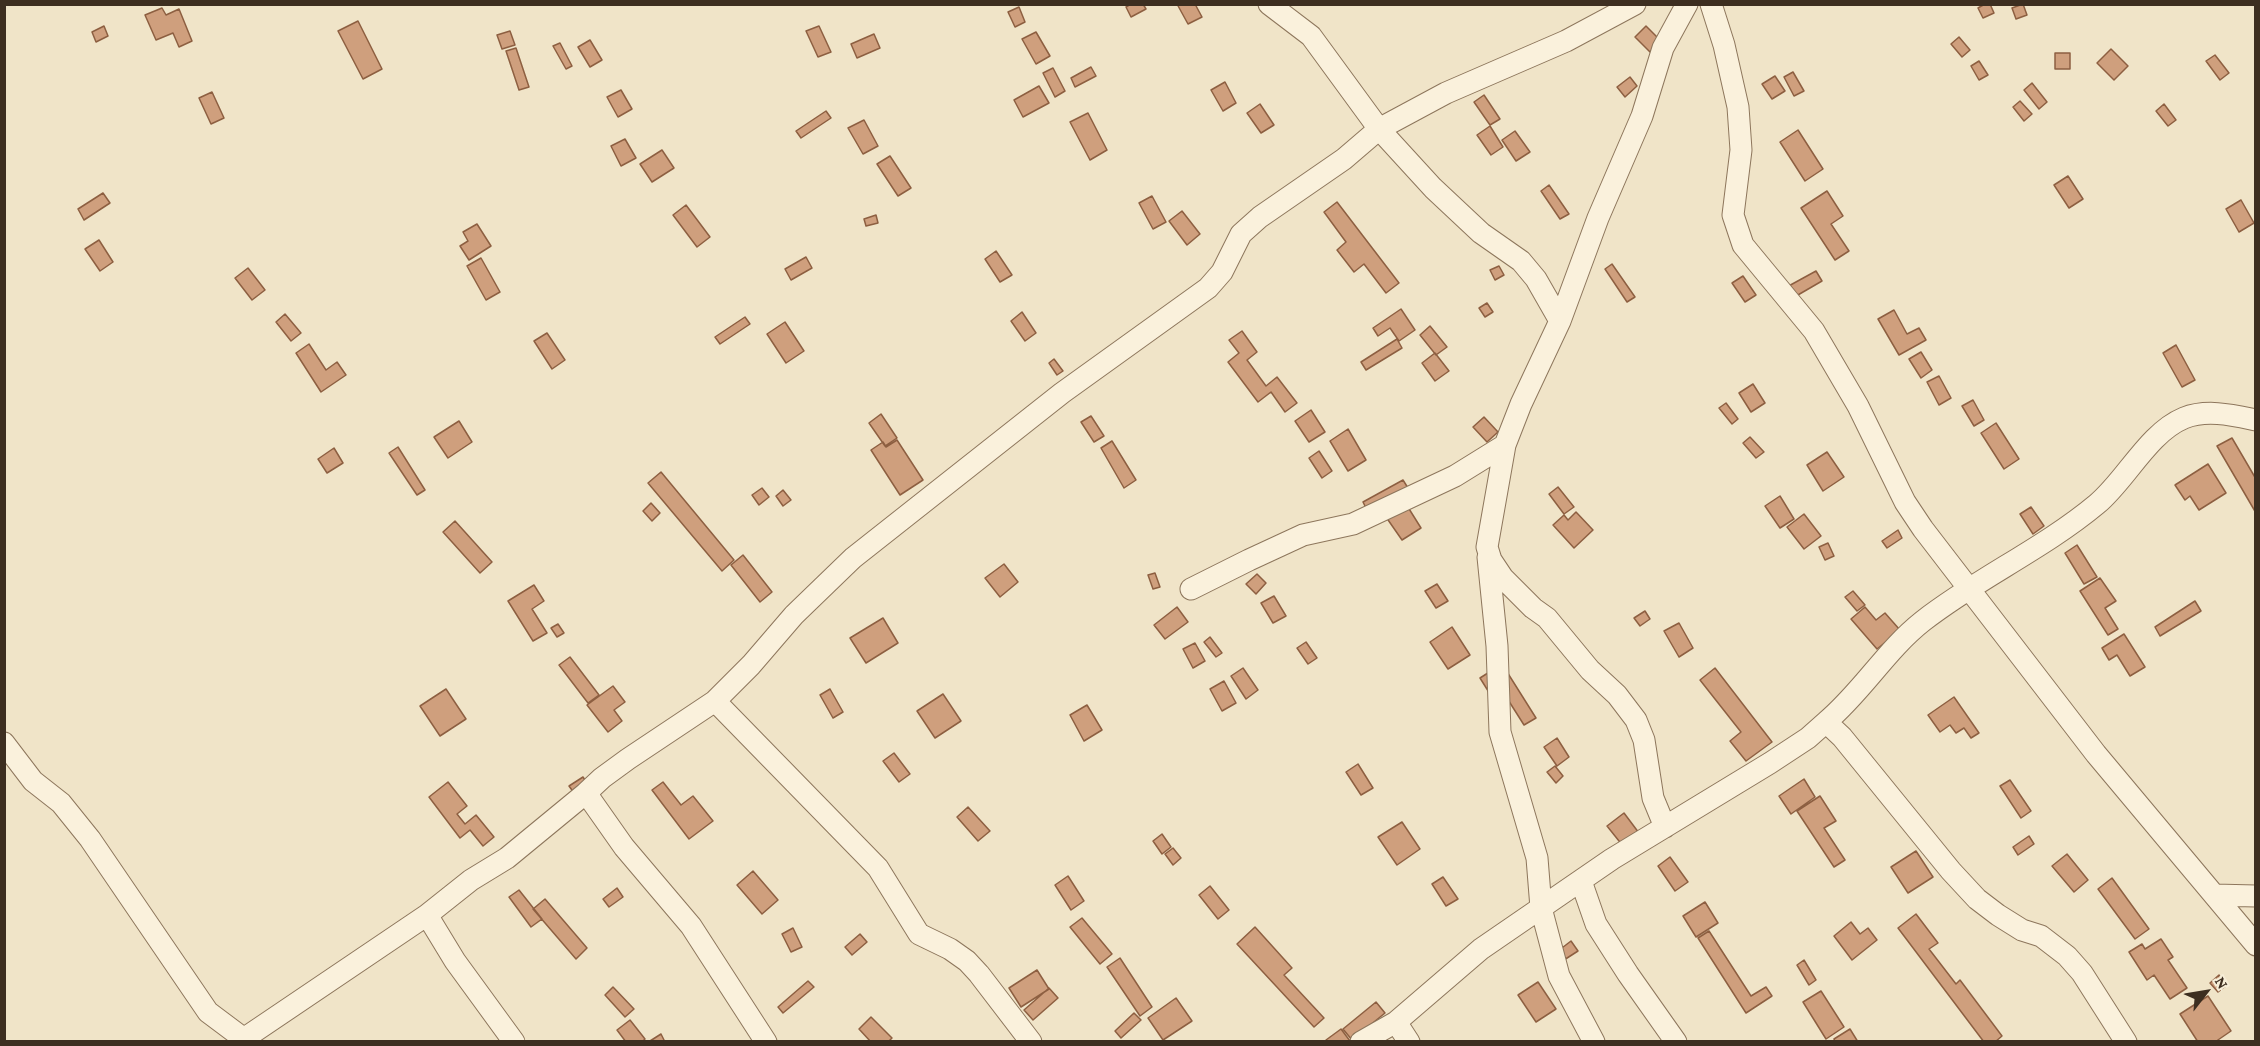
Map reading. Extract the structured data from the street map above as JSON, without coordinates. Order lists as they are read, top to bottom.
{
  "north": "top right"
}
